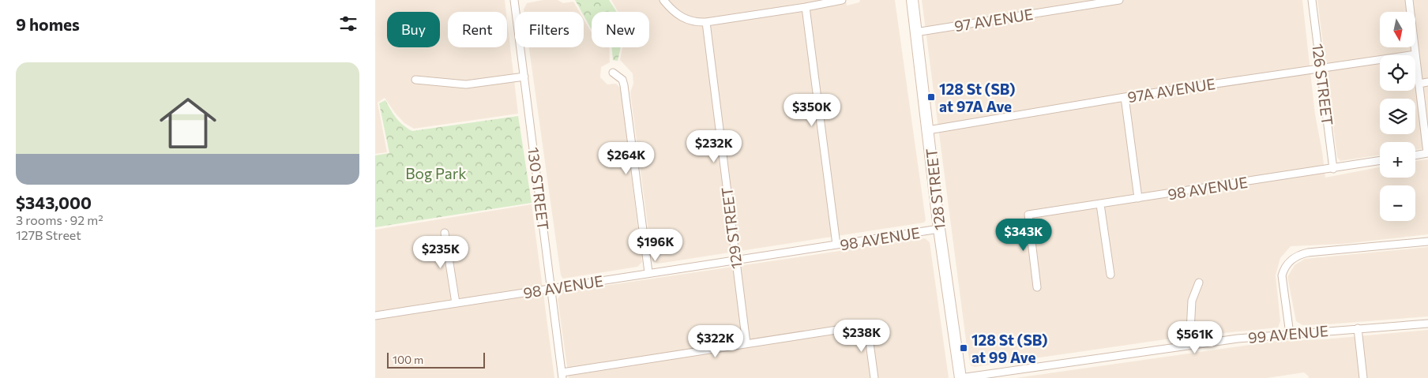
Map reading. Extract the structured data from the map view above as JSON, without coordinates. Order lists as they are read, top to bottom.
{
  "streets": {
    "main road": ["128 STREET"],
    "street": [
      "97 AVENUE",
      "126 STREET",
      "97A AVENUE",
      "98 AVENUE",
      "130 STREET",
      "129 STREET",
      "99 AVENUE"
    ]
  },
  "crossings": [
    ["97 AVENUE", "128 STREET"],
    ["126 STREET", "97A AVENUE"],
    ["126 STREET", "98 AVENUE"],
    ["97A AVENUE", "128 STREET"],
    ["98 AVENUE", "130 STREET"],
    ["98 AVENUE", "128 STREET"],
    ["98 AVENUE", "129 STREET"],
    ["128 STREET", "99 AVENUE"]
  ],
  "parks": ["Bog Park"],
  "places": {
    "transit": ["128 St (SB) at 97A Ave", "128 St (SB) at 99 Ave"]
  },
  "scale_bar": "100 m",
  "north": "bottom",
  "page": {
    "heading": "9 homes",
    "map_buttons": ["+", "−"],
    "chip": [
      "Buy",
      "Rent",
      "Filters",
      "New"
    ],
    "list": [
      {
        "name": "$343,000",
        "note": "3 rooms · 92 m² · 127B Street"
      }
    ],
    "price": [
      "$350K",
      "$232K",
      "$264K",
      "$343K",
      "$196K",
      "$235K",
      "$238K",
      "$561K",
      "$322K"
    ],
    "scale": "100 m"
  }
}
